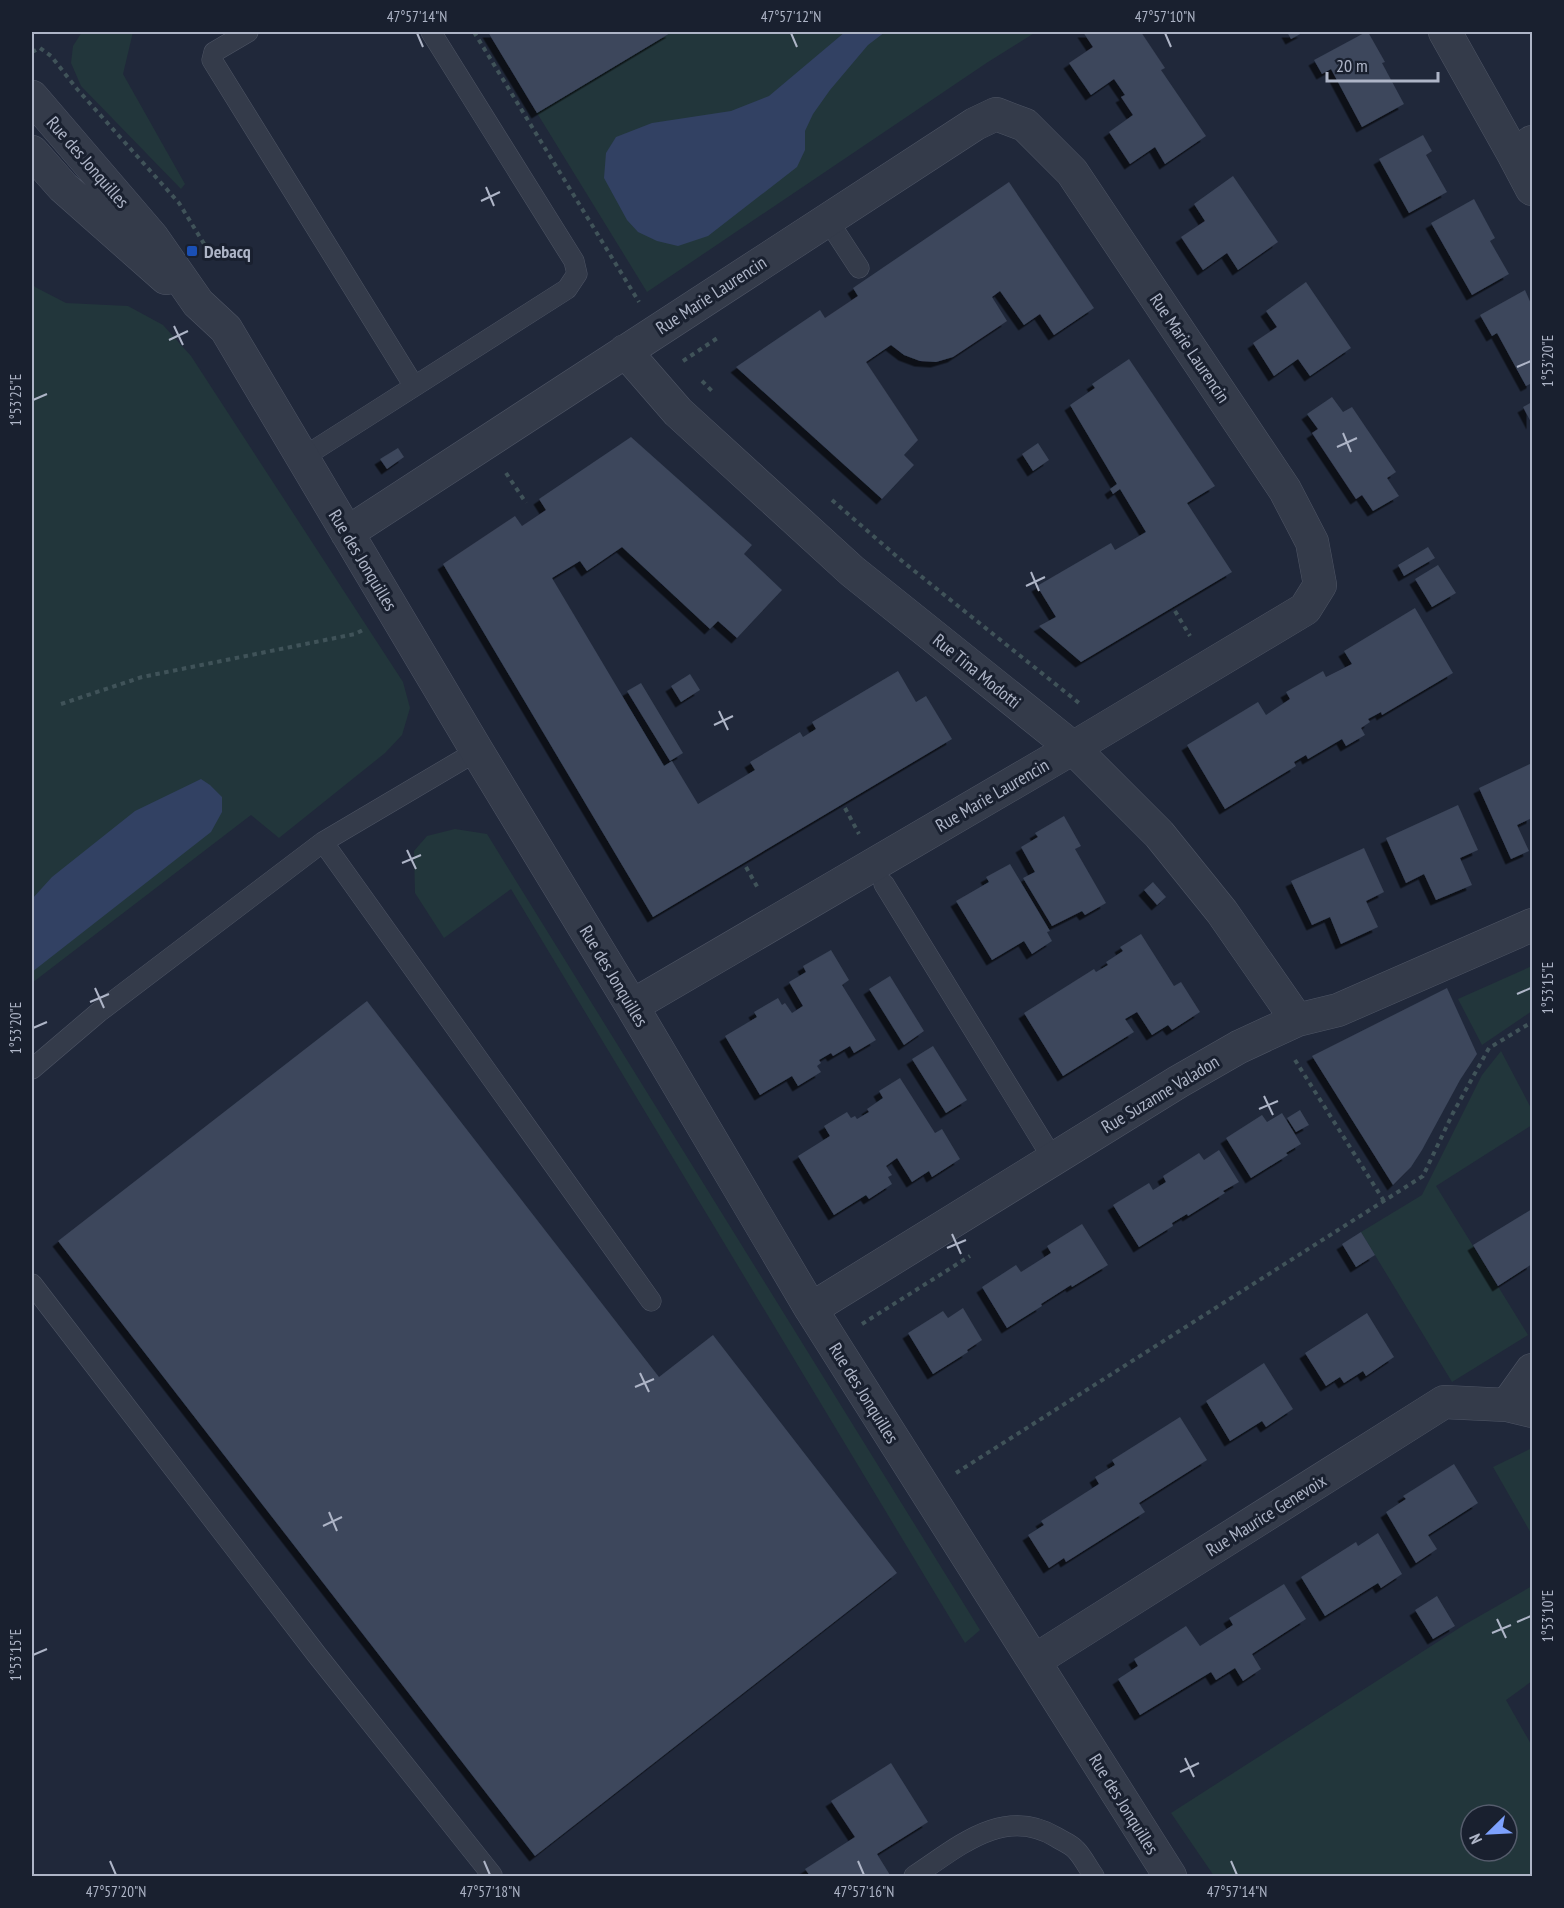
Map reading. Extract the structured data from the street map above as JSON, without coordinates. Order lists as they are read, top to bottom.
{
  "streets": {
    "street": [
      "Rue des Jonquilles",
      "Rue Marie Laurencin",
      "Rue Tina Modotti",
      "Rue Suzanne Valadon",
      "Rue Maurice Genevoix"
    ]
  },
  "crossings": [
    ["Rue des Jonquilles", "Rue Marie Laurencin"],
    ["Rue des Jonquilles", "Rue Suzanne Valadon"],
    ["Rue des Jonquilles", "Rue Maurice Genevoix"],
    ["Rue Marie Laurencin", "Rue Tina Modotti"],
    ["Rue Tina Modotti", "Rue Suzanne Valadon"]
  ],
  "places": {
    "transit": ["Debacq"]
  },
  "scale_bar": "20 m",
  "north": "bottom left",
  "coordinates": [
    "47°57'14\"N",
    "47°57'12\"N",
    "47°57'10\"N",
    "1°53'20\"E",
    "1°53'25\"E",
    "1°53'15\"E",
    "1°53'10\"E",
    "47°57'20\"N",
    "47°57'18\"N",
    "47°57'16\"N"
  ]
}
